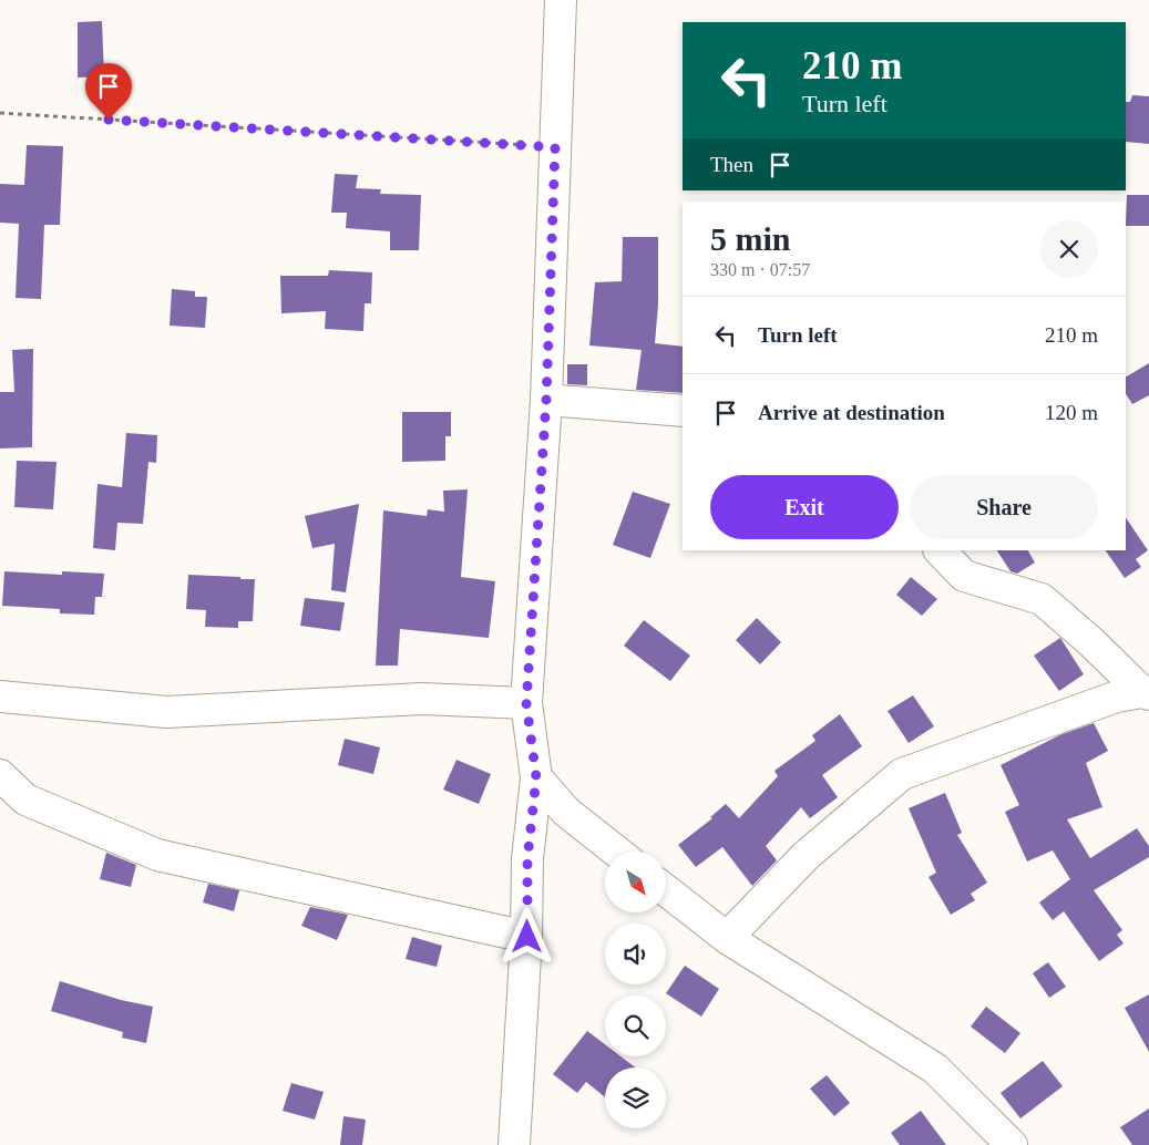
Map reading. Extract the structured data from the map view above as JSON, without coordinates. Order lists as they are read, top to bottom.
{
  "north": "bottom right",
  "page": {
    "turn": ["210 m", "Turn left"],
    "then": "Then",
    "heading": ["5 min", "330 m · 07:57"],
    "list": [
      {
        "name": "Turn left",
        "value": "210 m"
      },
      {
        "name": "Arrive at destination",
        "value": "120 m"
      }
    ],
    "buttons": ["Exit", "Share"]
  }
}
